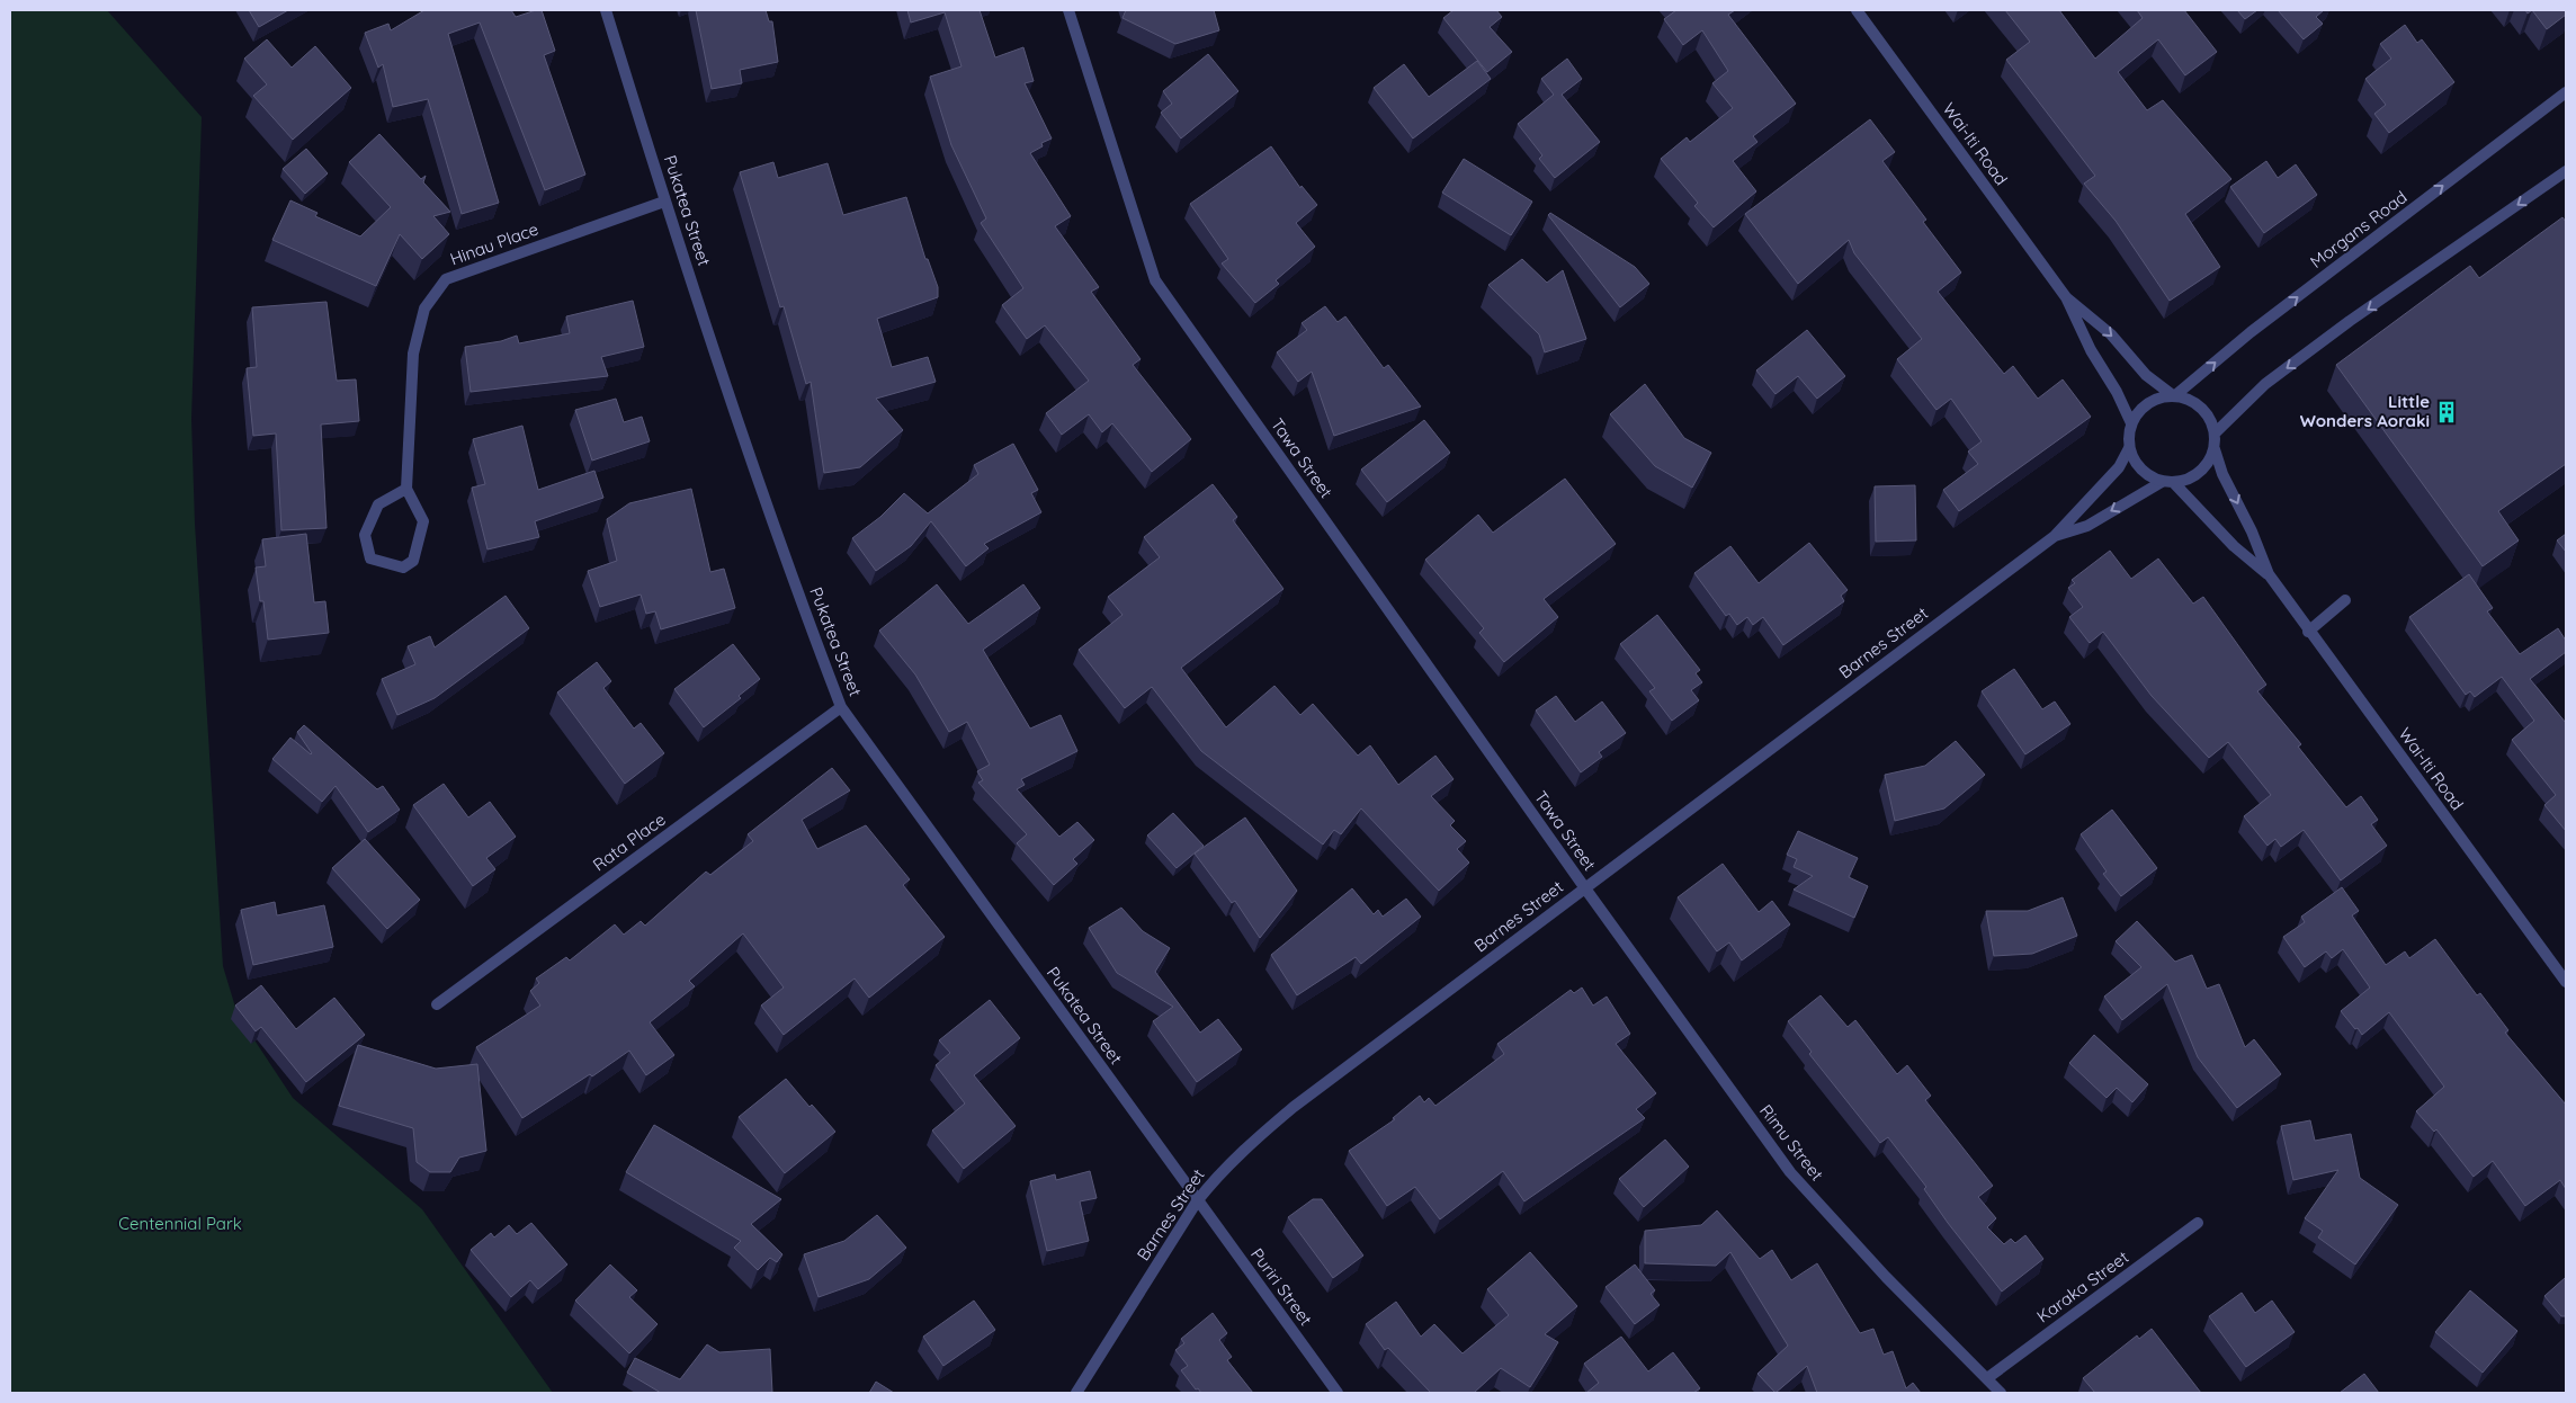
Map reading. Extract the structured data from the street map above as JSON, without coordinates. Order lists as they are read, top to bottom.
{
  "streets": {
    "street": [
      "Wai-Iti Road",
      "Pukatea Street",
      "Morgans Road",
      "Hinau Place",
      "Tawa Street",
      "Barnes Street",
      "Rata Place",
      "Rimu Street",
      "Puriri Street",
      "Karaka Street"
    ]
  },
  "crossings": [
    ["Wai-Iti Road", "Morgans Road"],
    ["Wai-Iti Road", "Barnes Street"],
    ["Pukatea Street", "Hinau Place"],
    ["Pukatea Street", "Barnes Street"],
    ["Pukatea Street", "Rata Place"],
    ["Pukatea Street", "Puriri Street"],
    ["Morgans Road", "Barnes Street"],
    ["Tawa Street", "Barnes Street"],
    ["Tawa Street", "Rimu Street"],
    ["Barnes Street", "Rimu Street"],
    ["Barnes Street", "Puriri Street"],
    ["Rimu Street", "Karaka Street"]
  ],
  "parks": ["Centennial Park"],
  "places": {
    "building": ["Little Wonders Aoraki"]
  }
}
